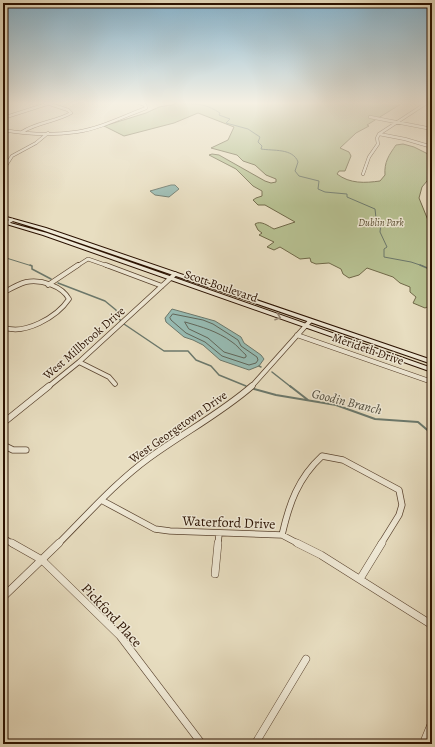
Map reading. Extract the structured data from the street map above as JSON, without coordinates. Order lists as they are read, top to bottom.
{
  "streets": {
    "main road": ["Scott Boulevard"],
    "street": [
      "West Millbrook Drive",
      "Merideth Drive",
      "West Georgetown Drive",
      "Waterford Drive",
      "Pickford Place"
    ]
  },
  "crossings": [
    ["Scott Boulevard", "West Millbrook Drive"],
    ["Scott Boulevard", "West Georgetown Drive"],
    ["Merideth Drive", "West Georgetown Drive"],
    ["West Georgetown Drive", "Waterford Drive"],
    ["West Georgetown Drive", "Pickford Place"]
  ],
  "water": ["Goodin Branch"],
  "parks": ["Dublin Park"]
}
